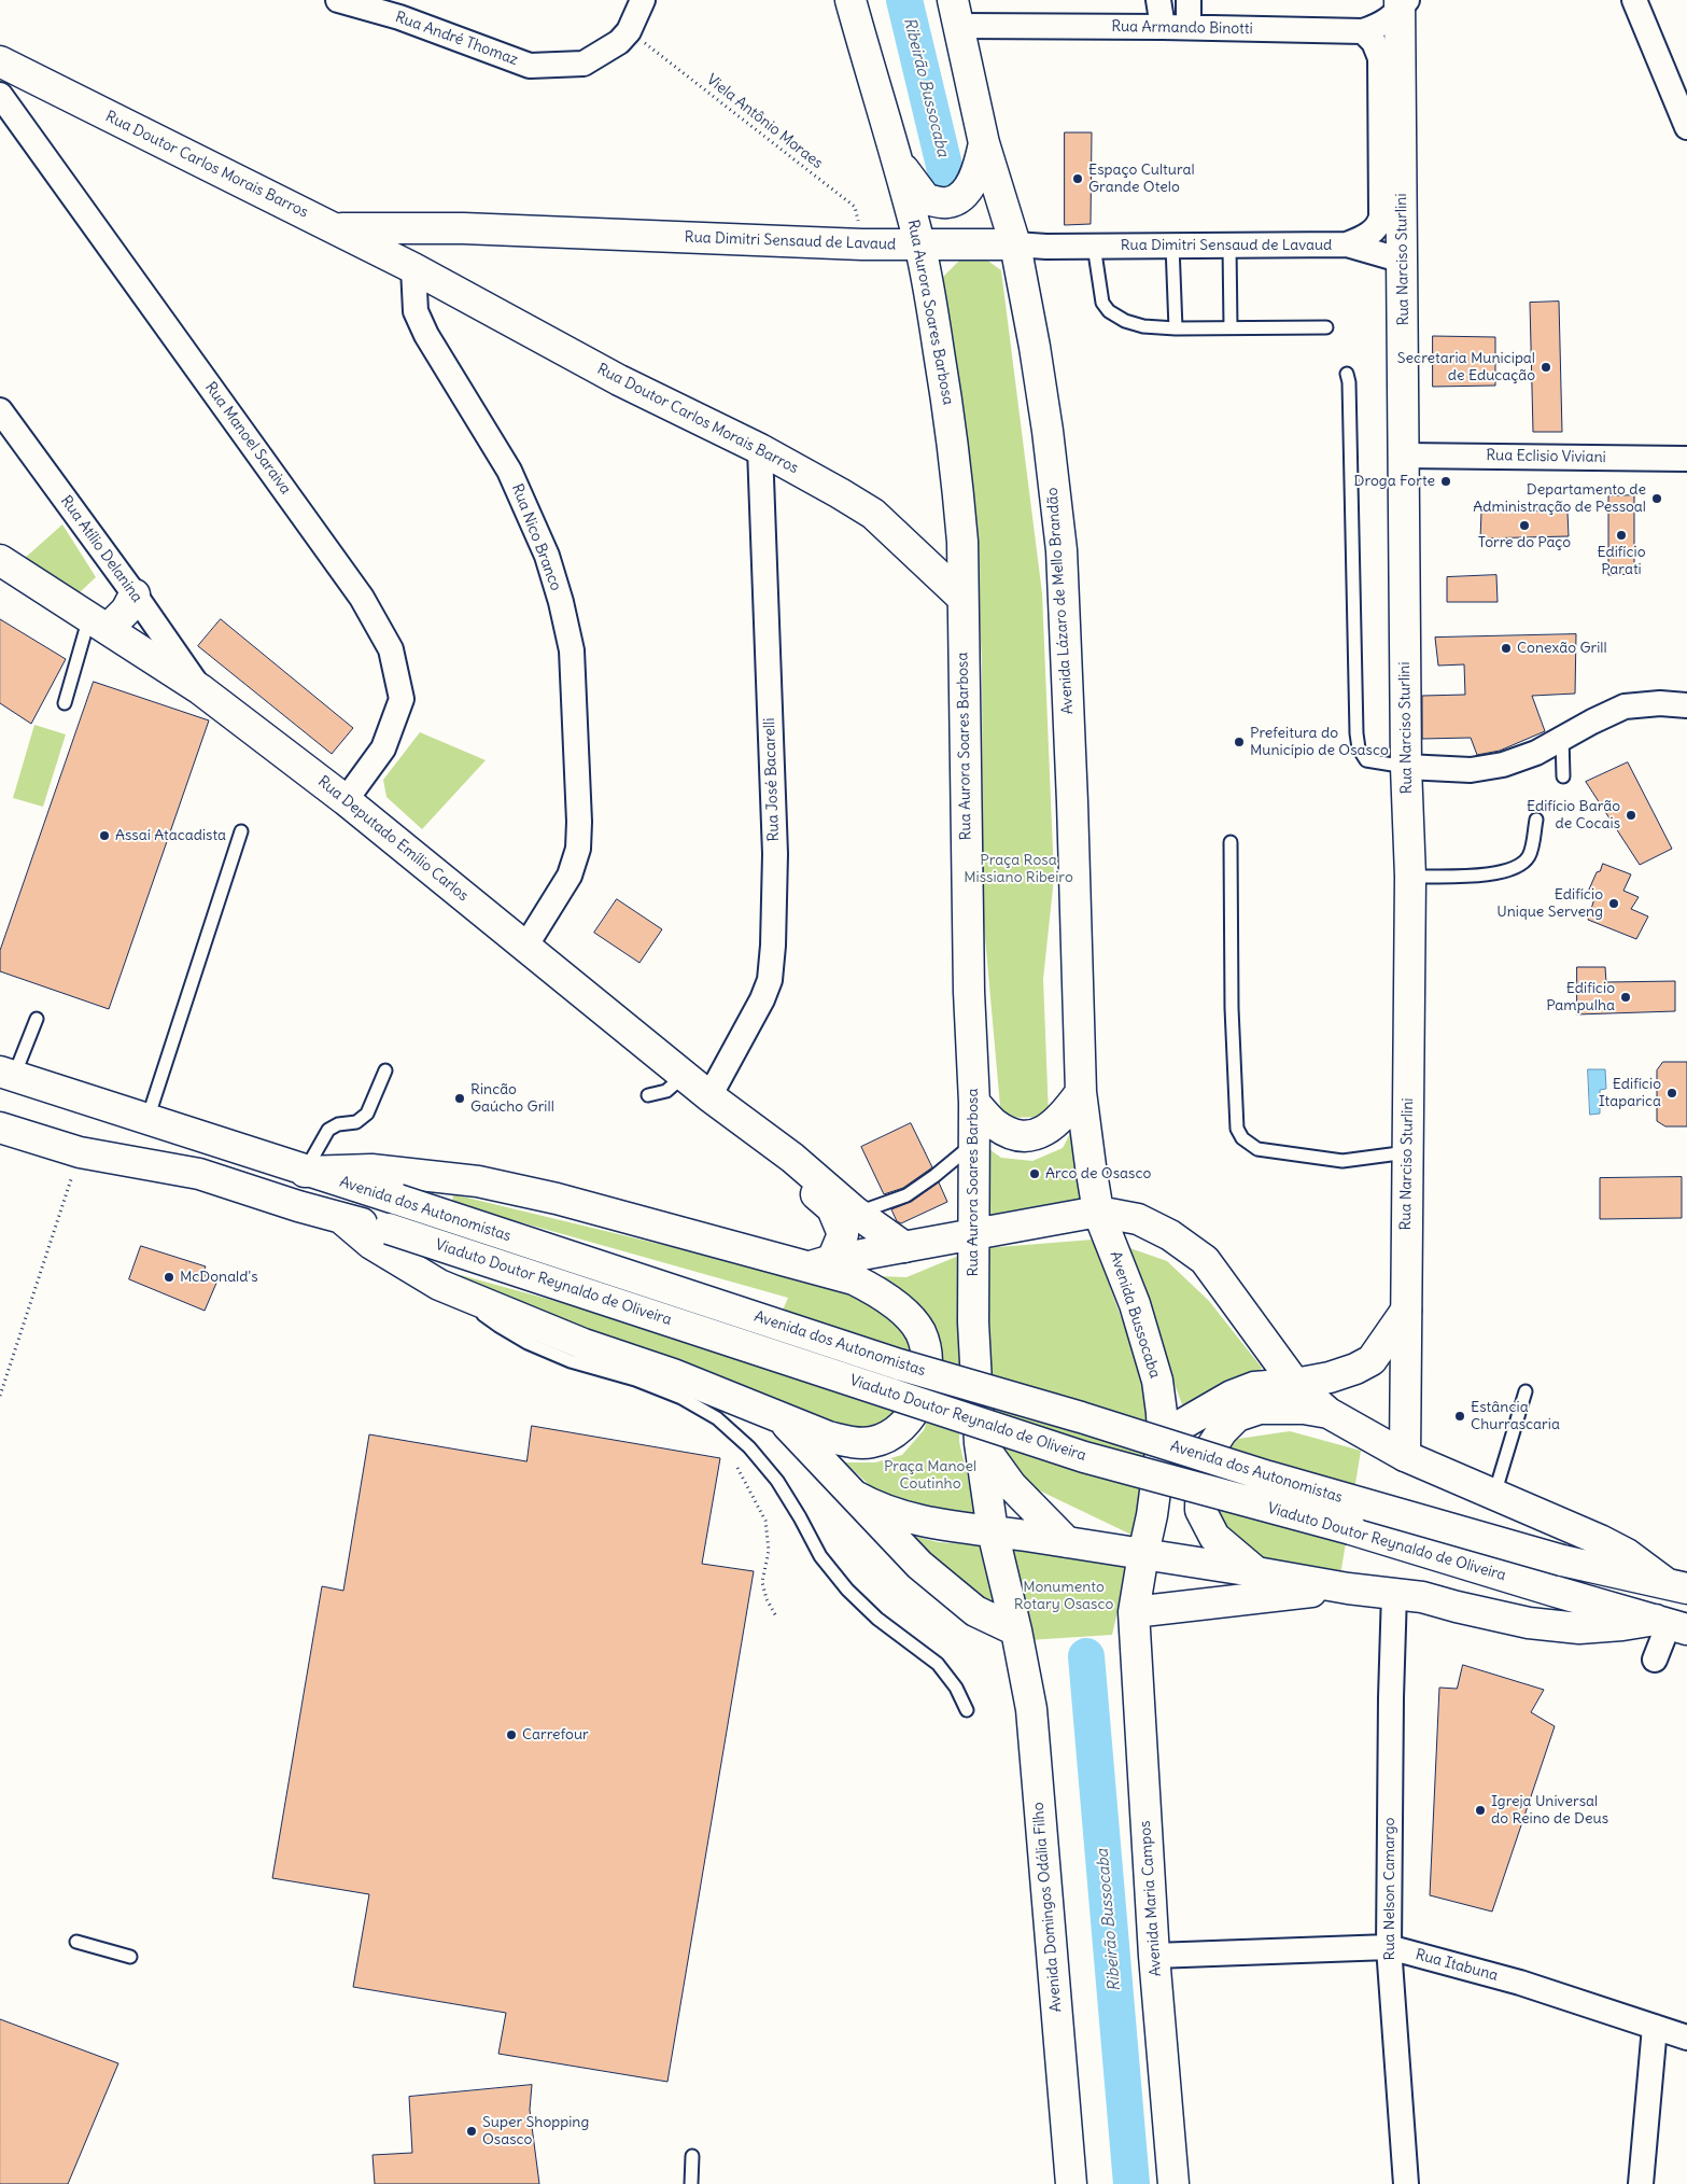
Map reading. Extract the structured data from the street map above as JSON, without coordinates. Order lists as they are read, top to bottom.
{
  "streets": {
    "main road": [
      "Rua Doutor Carlos Morais Barros",
      "Rua Dimitri Sensaud de Lavaud",
      "Rua Narciso Sturlini",
      "Rua Aurora Soares Barbosa",
      "Avenida Lázaro de Mello Brandão",
      "Rua Deputado Emílio Carlos",
      "Avenida dos Autonomistas",
      "Viaduto Doutor Reynaldo de Oliveira",
      "Avenida Bussocaba",
      "Avenida Maria Campos",
      "Avenida Domingos Odália Filho"
    ],
    "street": [
      "Rua Armando Binotti",
      "Rua André Thomaz",
      "Rua Manoel Saraiva",
      "Rua Eclisio Viviani",
      "Rua Nico Branco",
      "Rua Atílio Delanina",
      "Rua José Bacarelli",
      "Rua Nelson Camargo",
      "Rua Itabuna"
    ],
    "path": ["Viela Antônio Moraes"]
  },
  "crossings": [
    ["Rua Armando Binotti", "Rua Narciso Sturlini"],
    ["Rua Armando Binotti", "Avenida Lázaro de Mello Brandão"],
    ["Rua André Thomaz", "Viela Antônio Moraes"],
    ["Viela Antônio Moraes", "Rua Dimitri Sensaud de Lavaud"],
    ["Rua Doutor Carlos Morais Barros", "Rua Dimitri Sensaud de Lavaud"],
    ["Rua Doutor Carlos Morais Barros", "Rua Aurora Soares Barbosa"],
    ["Rua Doutor Carlos Morais Barros", "Rua Nico Branco"],
    ["Rua Doutor Carlos Morais Barros", "Rua José Bacarelli"],
    ["Rua Dimitri Sensaud de Lavaud", "Rua Narciso Sturlini"],
    ["Rua Dimitri Sensaud de Lavaud", "Rua Aurora Soares Barbosa"],
    ["Rua Dimitri Sensaud de Lavaud", "Avenida Lázaro de Mello Brandão"],
    ["Rua Narciso Sturlini", "Rua Eclisio Viviani"],
    ["Rua Aurora Soares Barbosa", "Avenida Domingos Odália Filho"],
    ["Rua Manoel Saraiva", "Rua Deputado Emílio Carlos"],
    ["Rua Nico Branco", "Rua Deputado Emílio Carlos"],
    ["Rua Atílio Delanina", "Rua Deputado Emílio Carlos"],
    ["Avenida Lázaro de Mello Brandão", "Avenida Bussocaba"],
    ["Rua José Bacarelli", "Rua Deputado Emílio Carlos"],
    ["Avenida dos Autonomistas", "Viaduto Doutor Reynaldo de Oliveira"],
    ["Avenida Bussocaba", "Avenida Maria Campos"],
    ["Rua Nelson Camargo", "Rua Itabuna"],
    ["Avenida Maria Campos", "Rua Itabuna"]
  ],
  "water": ["Ribeirão Bussocaba"],
  "parks": ["Praça Rosa Missiano Ribeiro", "Praça Manoel Coutinho", "Monumento Rotary Osasco"],
  "places": [
    "Espaço Cultural Grande Otelo",
    "Secretaria Municipal de Educação",
    "Droga Forte",
    "Departamento de Administração de Pessoal",
    "Torre do Paço",
    "Edifício Parati",
    "Conexão Grill",
    "Prefeitura do Município de Osasco",
    "Edifício Barão de Cocais",
    "Assaí Atacadista",
    "Edifício Unique Serveng",
    "Edifício Pampulha",
    "Edifício Itaparica",
    "Rincão Gaúcho Grill",
    "Arco de Osasco",
    "McDonald's",
    "Estância Churrascaria",
    "Carrefour",
    "Igreja Universal do Reino de Deus",
    "Super Shopping Osasco"
  ]
}
